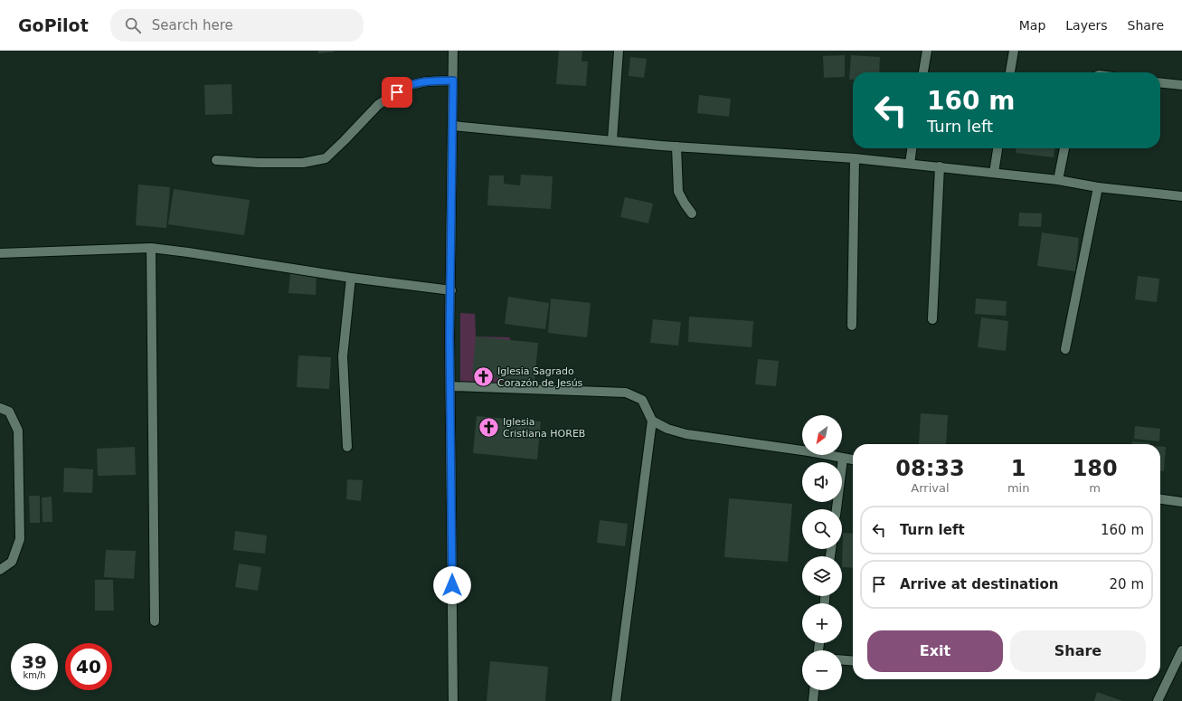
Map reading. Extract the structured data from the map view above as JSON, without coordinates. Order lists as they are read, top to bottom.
{
  "places": {
    "church": ["Iglesia Sagrado Corazón de Jesús", "Iglesia Cristiana HOREB"]
  },
  "north": "bottom left",
  "page": {
    "header": "GoPilot",
    "search": "Search here",
    "nav": ["Map", "Layers", "Share"],
    "turn": ["160 m", "Turn left"],
    "map_buttons": ["+", "−"],
    "eta": [
      "08:33",
      "Arrival",
      "1",
      "min",
      "180",
      "m"
    ],
    "list": [
      {
        "name": "Turn left",
        "value": "160 m"
      },
      {
        "name": "Arrive at destination",
        "value": "20 m"
      }
    ],
    "buttons": ["Exit", "Share"],
    "speed": "39 km/h",
    "limit": "40"
  }
}
